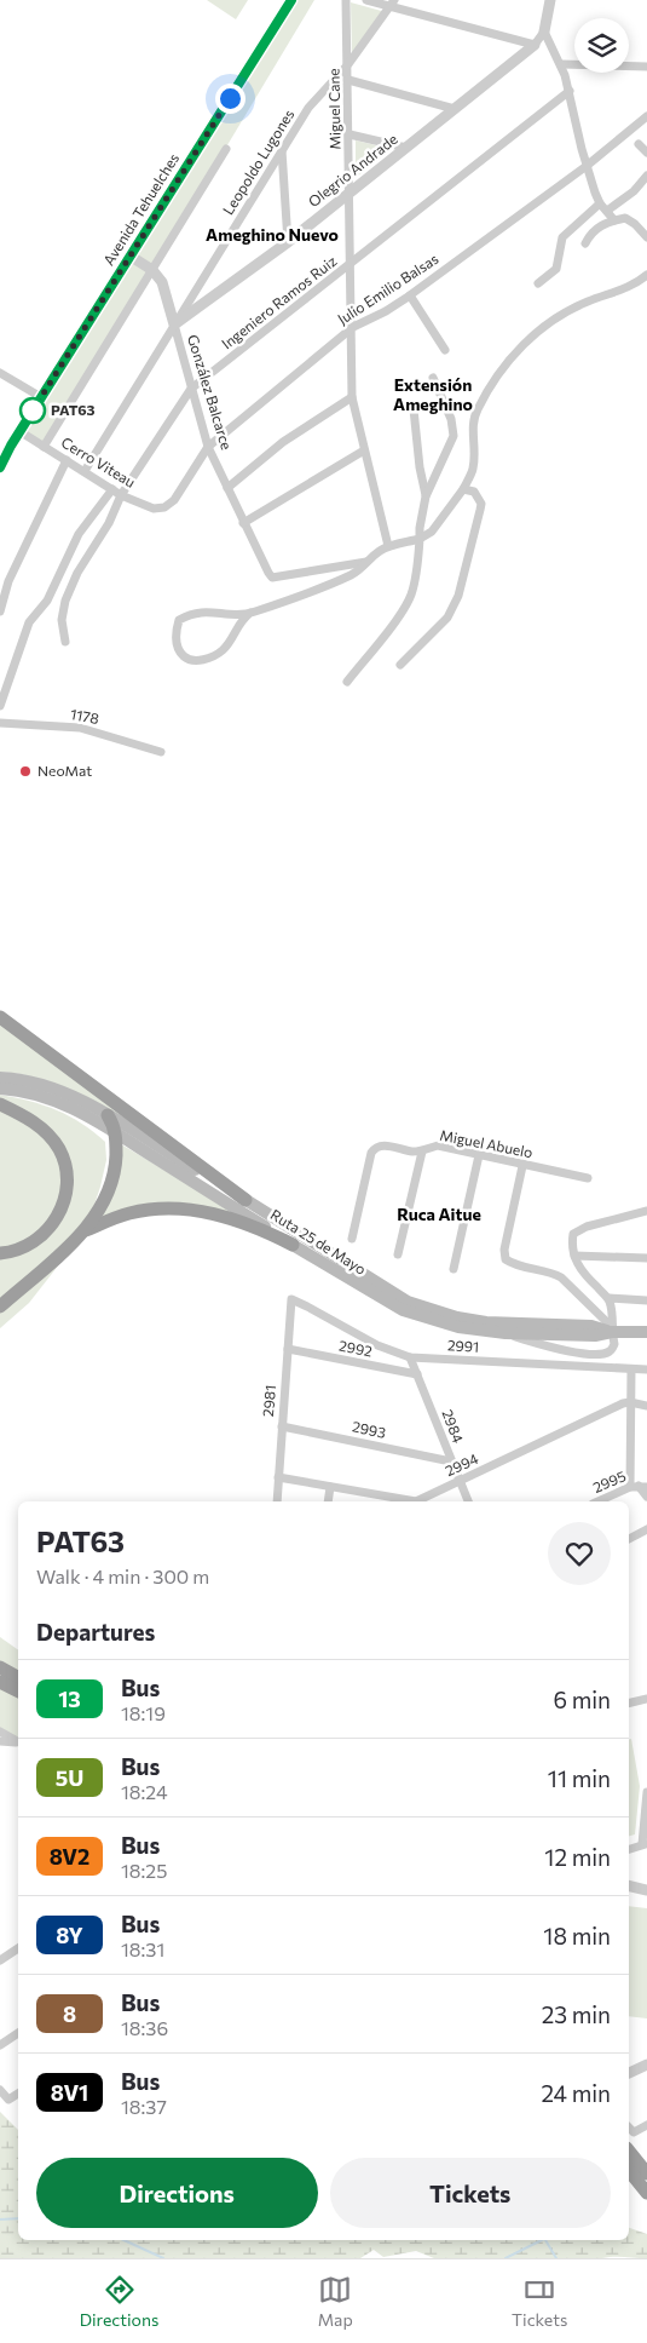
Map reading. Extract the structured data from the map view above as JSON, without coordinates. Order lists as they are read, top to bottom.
{
  "streets": {
    "main road": ["Avenida Tehuelches", "Ruta 25 de Mayo"],
    "street": [
      "Miguel Cane",
      "Leopoldo Lugones",
      "Olegrio Andrade",
      "Julio Emilio Balsas",
      "Ingeniero Ramos Ruiz",
      "González Balcarce",
      "Cerro Viteau",
      "1178",
      "Miguel Abuelo",
      "2991",
      "2992",
      "2981",
      "2984",
      "2993",
      "2994",
      "2995"
    ]
  },
  "crossings": [
    ["Miguel Cane", "Leopoldo Lugones"],
    ["Miguel Cane", "Olegrio Andrade"],
    ["Miguel Cane", "Julio Emilio Balsas"],
    ["Miguel Cane", "Ingeniero Ramos Ruiz"],
    ["Leopoldo Lugones", "Olegrio Andrade"],
    ["Leopoldo Lugones", "González Balcarce"],
    ["Leopoldo Lugones", "Cerro Viteau"],
    ["Olegrio Andrade", "González Balcarce"],
    ["Avenida Tehuelches", "González Balcarce"],
    ["Avenida Tehuelches", "Cerro Viteau"],
    ["Julio Emilio Balsas", "González Balcarce"],
    ["Julio Emilio Balsas", "Cerro Viteau"],
    ["Ingeniero Ramos Ruiz", "González Balcarce"],
    ["Ingeniero Ramos Ruiz", "Cerro Viteau"],
    ["2991", "2981"],
    ["2991", "2984"],
    ["2992", "2981"],
    ["2992", "2984"],
    ["2981", "2993"],
    ["2981", "2994"],
    ["2984", "2993"],
    ["2984", "2994"]
  ],
  "districts": ["Ameghino Nuevo", "Extensión Ameghino", "Ruca Aitue"],
  "places": ["PAT63", "NeoMat"],
  "lines": ["bus line 13"],
  "page": {
    "heading": [
      ["PAT63", "Walk · 4 min · 300 m"],
      "Departures"
    ],
    "list": [
      {
        "mark": "13",
        "name": "Bus",
        "note": "18:19",
        "value": "6 min"
      },
      {
        "mark": "5U",
        "name": "Bus",
        "note": "18:24",
        "value": "11 min"
      },
      {
        "mark": "8V2",
        "name": "Bus",
        "note": "18:25",
        "value": "12 min"
      },
      {
        "mark": "8Y",
        "name": "Bus",
        "note": "18:31",
        "value": "18 min"
      },
      {
        "mark": "8",
        "name": "Bus",
        "note": "18:36",
        "value": "23 min"
      },
      {
        "mark": "8V1",
        "name": "Bus",
        "note": "18:37",
        "value": "24 min"
      }
    ],
    "buttons": ["Directions", "Tickets"],
    "tabs": ["Directions", "Map", "Tickets"]
  }
}
